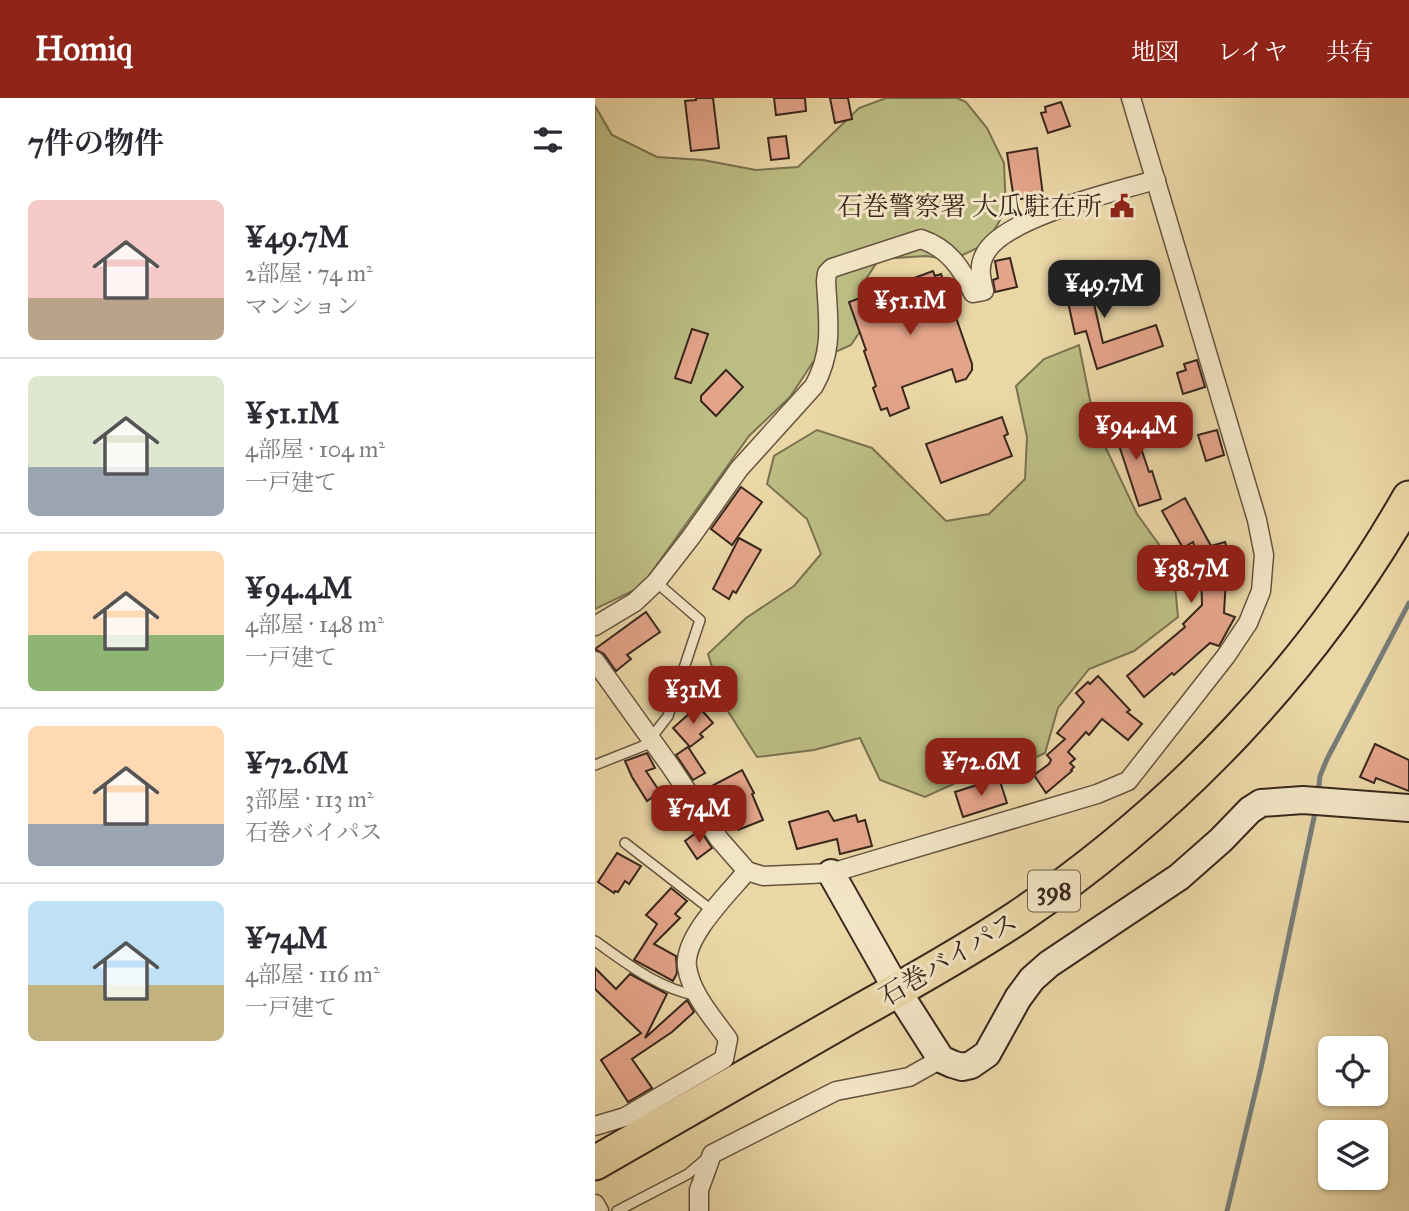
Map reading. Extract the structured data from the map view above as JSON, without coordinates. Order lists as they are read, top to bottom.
{
  "streets": {
    "highway": ["398", "石巻バイパス"]
  },
  "places": {
    "public building": ["石巻警察署 大瓜駐在所"]
  },
  "page": {
    "header": "Homiq",
    "nav": ["地図", "レイヤ", "共有"],
    "heading": "7件の物件",
    "list": [
      {
        "name": "¥49.7M",
        "note": "2部屋 · 74 m² · マンション"
      },
      {
        "name": "¥51.1M",
        "note": "4部屋 · 104 m² · 一戸建て"
      },
      {
        "name": "¥94.4M",
        "note": "4部屋 · 148 m² · 一戸建て"
      },
      {
        "name": "¥72.6M",
        "note": "3部屋 · 113 m² · 石巻バイパス"
      },
      {
        "name": "¥74M",
        "note": "4部屋 · 116 m² · 一戸建て"
      }
    ],
    "price": [
      "¥49.7M",
      "¥51.1M",
      "¥94.4M",
      "¥38.7M",
      "¥31M",
      "¥72.6M",
      "¥74M"
    ]
  }
}
